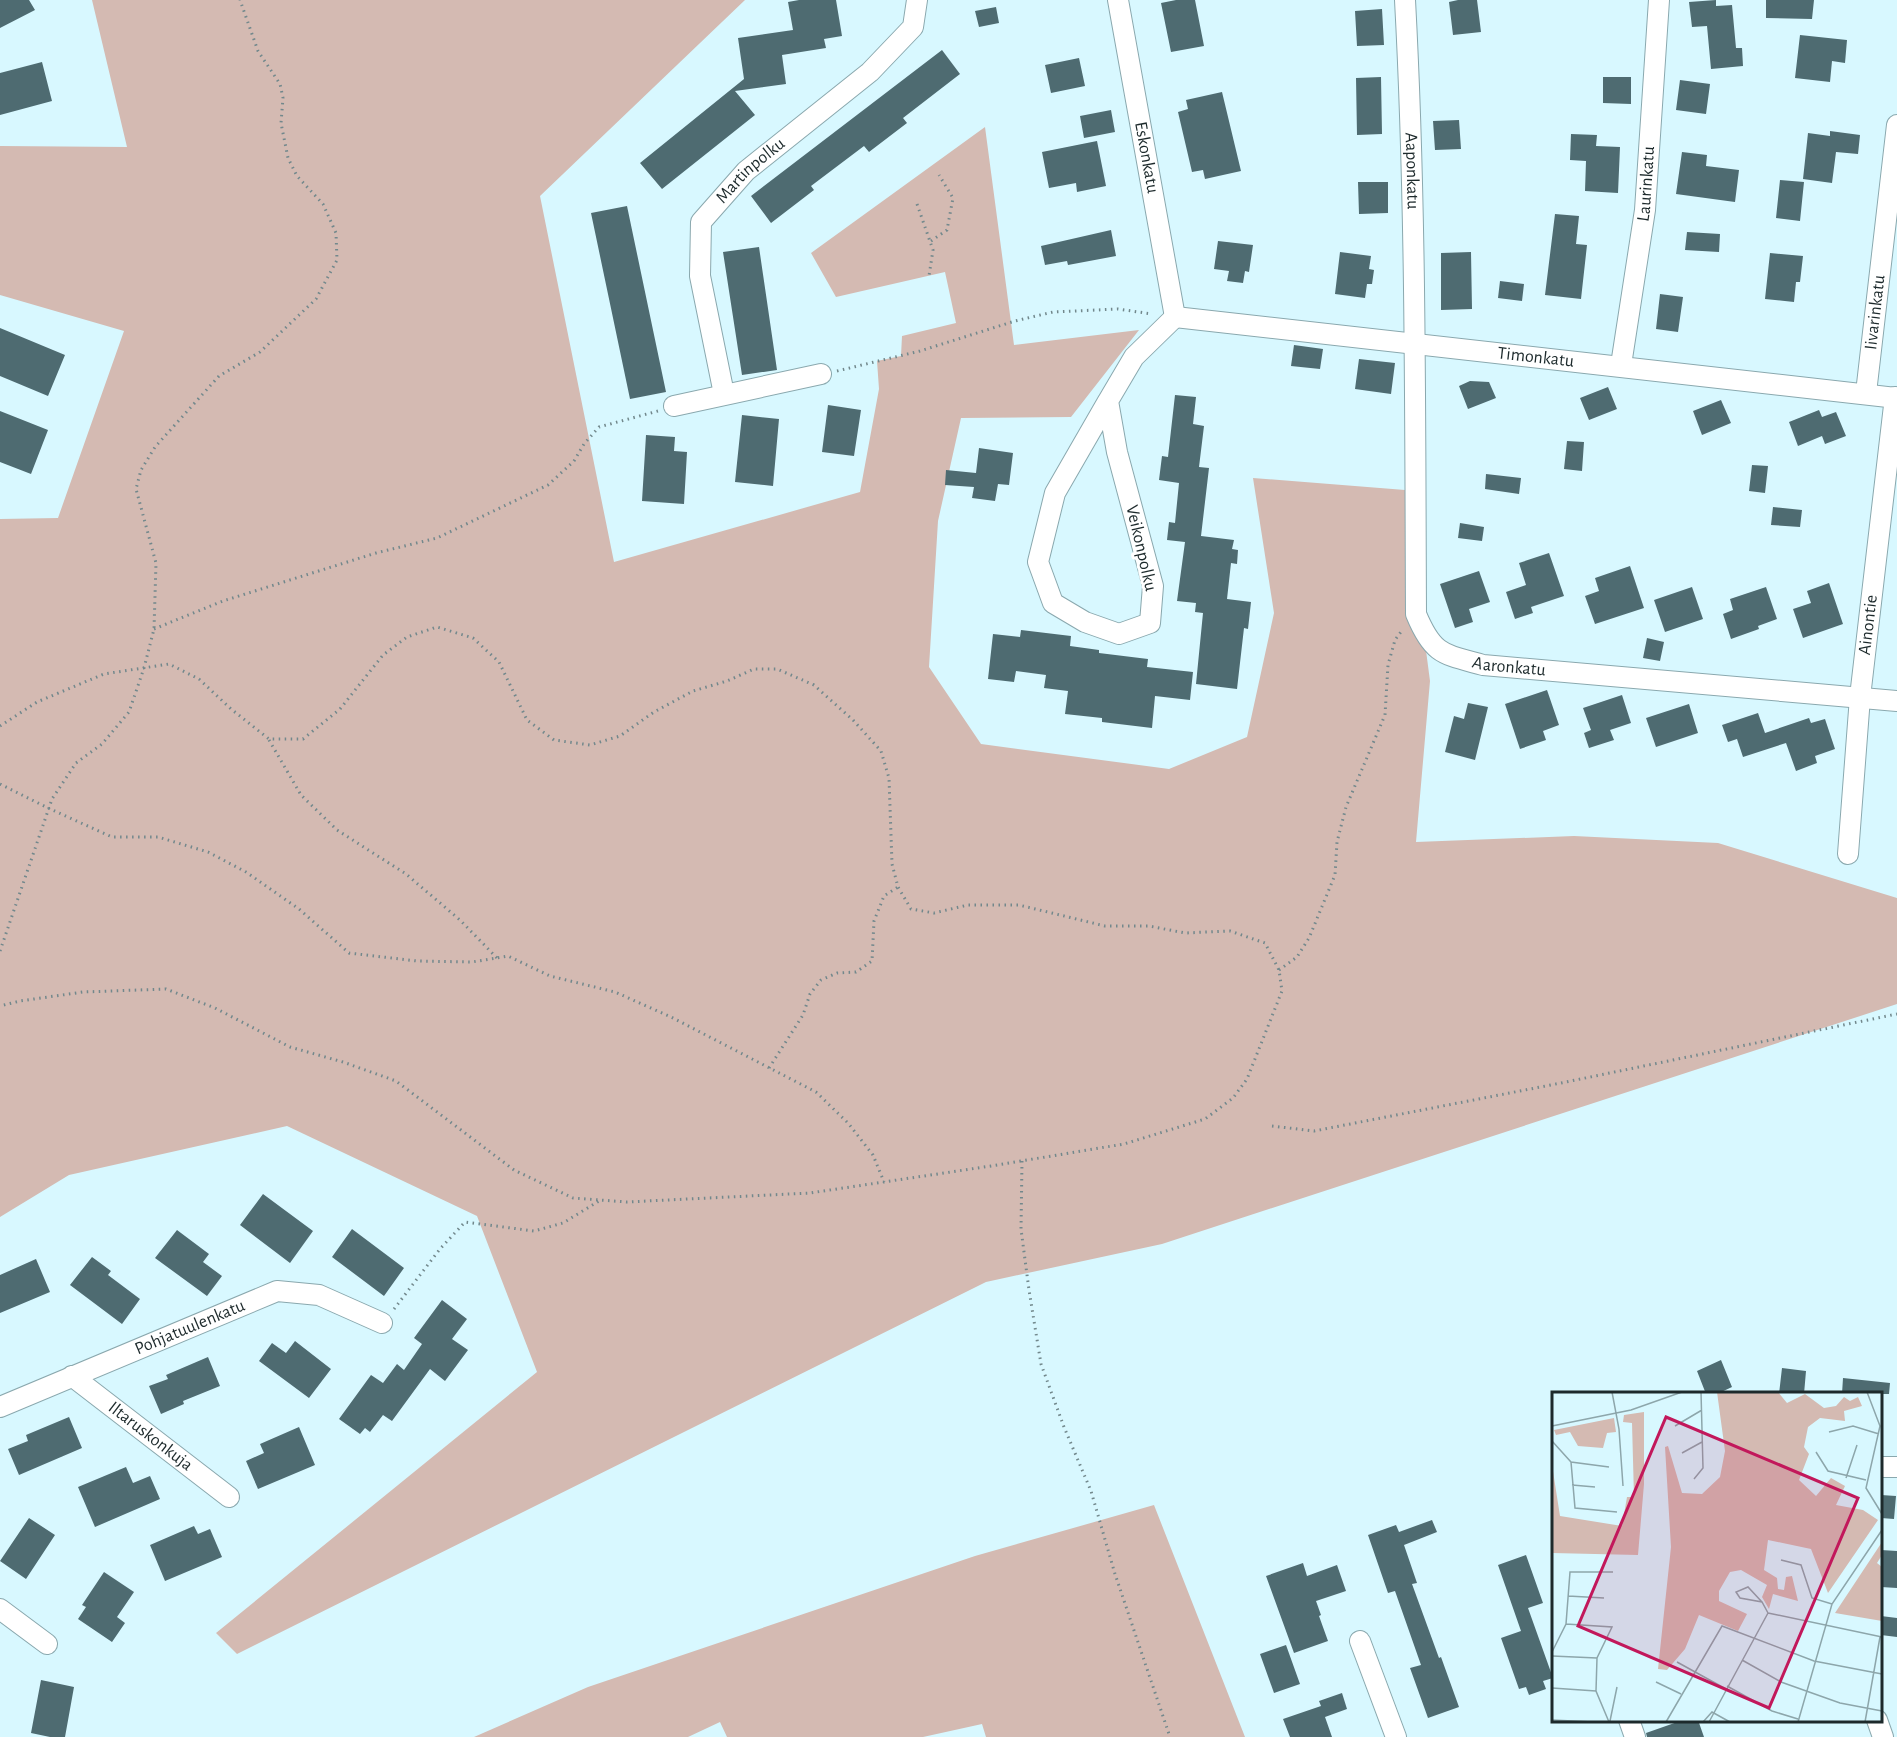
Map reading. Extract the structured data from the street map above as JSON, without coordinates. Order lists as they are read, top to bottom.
{
  "streets": {
    "street": [
      "Eskonkatu",
      "Aaponkatu",
      "Martinpolku",
      "Laurinkatu",
      "Iivarinkatu",
      "Timonkatu",
      "Veikonpolku",
      "Ainontie",
      "Aaronkatu",
      "Pohjatuulenkatu",
      "Iltaruskonkuja"
    ]
  },
  "crossings": [
    ["Eskonkatu", "Timonkatu"],
    ["Eskonkatu", "Veikonpolku"],
    ["Aaponkatu", "Timonkatu"],
    ["Aaponkatu", "Aaronkatu"],
    ["Laurinkatu", "Timonkatu"],
    ["Iivarinkatu", "Timonkatu"],
    ["Timonkatu", "Veikonpolku"],
    ["Timonkatu", "Ainontie"],
    ["Timonkatu", "Aaronkatu"],
    ["Ainontie", "Aaronkatu"],
    ["Pohjatuulenkatu", "Iltaruskonkuja"]
  ]
}
